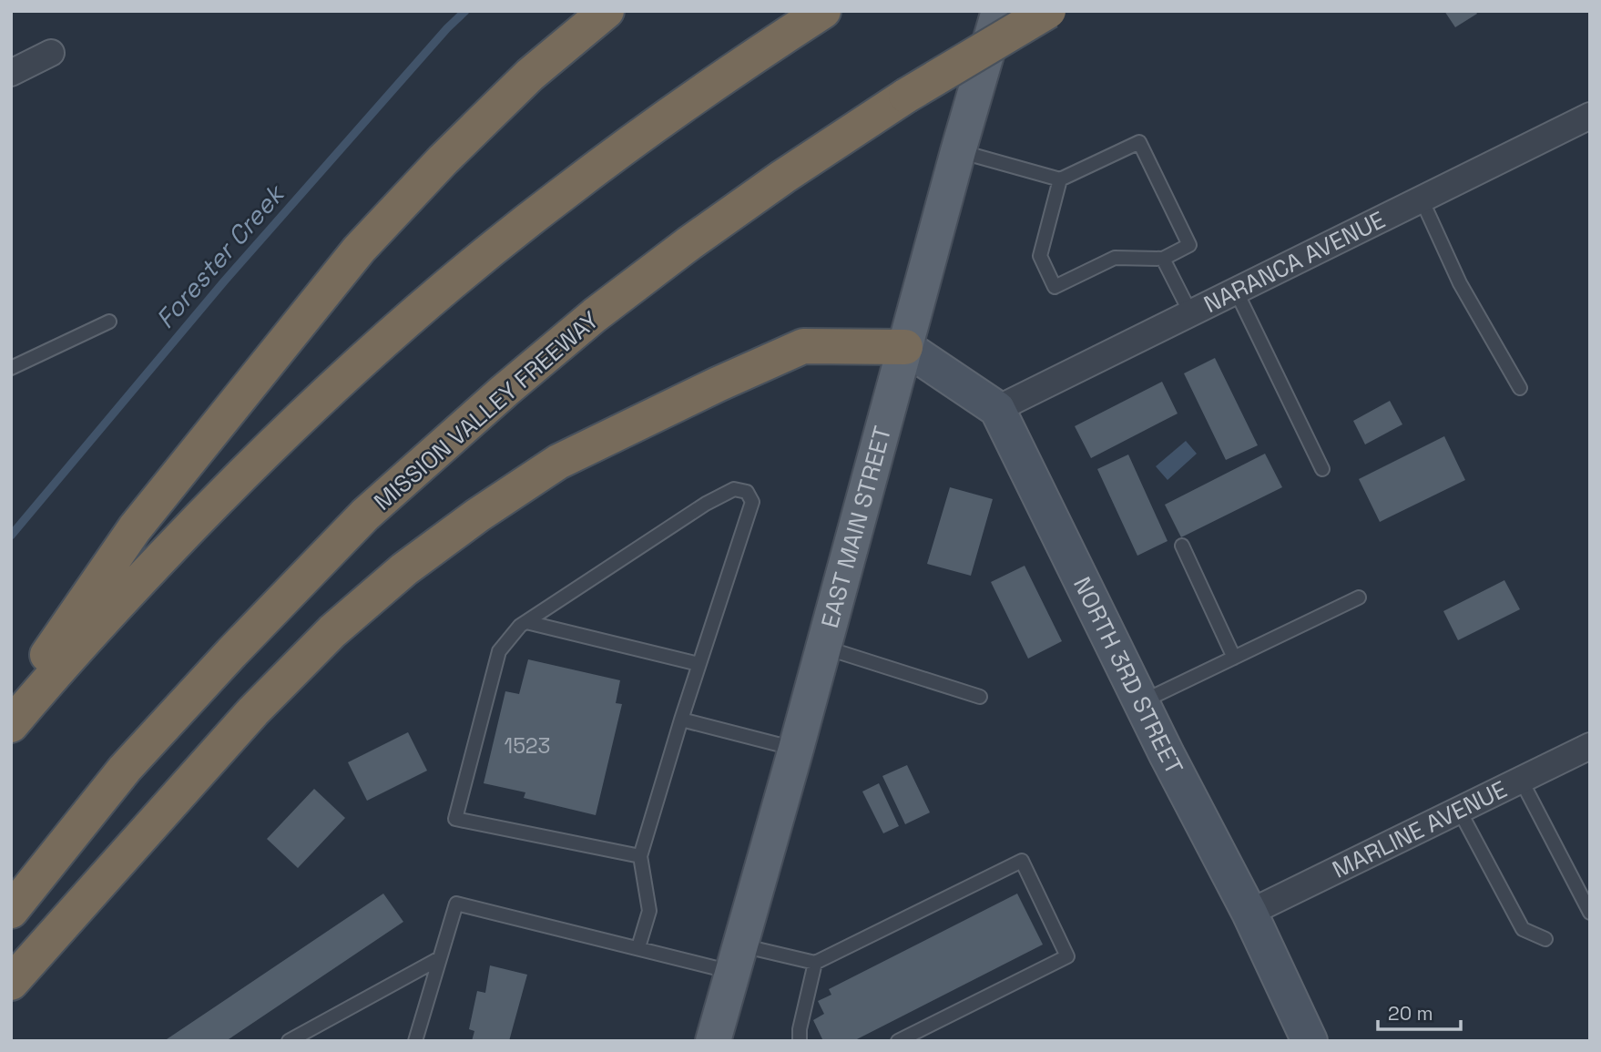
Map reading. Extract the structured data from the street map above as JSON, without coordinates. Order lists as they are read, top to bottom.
{
  "streets": {
    "highway": ["MISSION VALLEY FREEWAY"],
    "main road": ["EAST MAIN STREET"],
    "street": ["NARANCA AVENUE", "NORTH 3RD STREET", "MARLINE AVENUE"]
  },
  "crossings": [
    ["NARANCA AVENUE", "NORTH 3RD STREET"],
    ["EAST MAIN STREET", "NORTH 3RD STREET"],
    ["NORTH 3RD STREET", "MARLINE AVENUE"]
  ],
  "water": ["Forester Creek"],
  "house_numbers": ["1523"],
  "scale_bar": "20 m"
}
